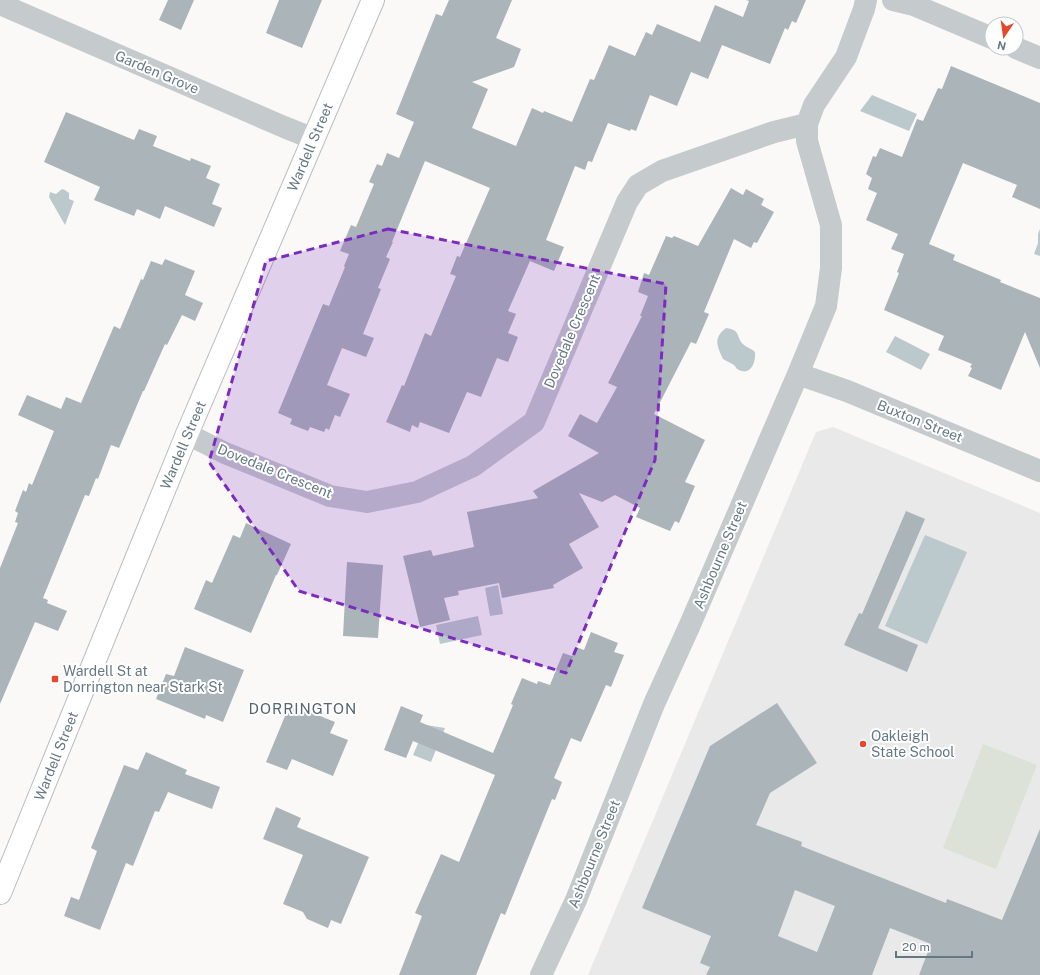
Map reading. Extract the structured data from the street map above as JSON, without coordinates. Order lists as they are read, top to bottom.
{
  "streets": {
    "highway": ["Wardell Street"],
    "street": [
      "Garden Grove",
      "Dovedale Crescent",
      "Buxton Street",
      "Ashbourne Street"
    ]
  },
  "crossings": [
    ["Garden Grove", "Wardell Street"],
    ["Wardell Street", "Dovedale Crescent"],
    ["Dovedale Crescent", "Ashbourne Street"],
    ["Buxton Street", "Ashbourne Street"]
  ],
  "districts": ["DORRINGTON"],
  "places": {
    "transit": ["Wardell St at Dorrington near Stark St"],
    "other": ["Oakleigh State School"]
  },
  "scale_bar": "20 m",
  "north": "bottom"
}
